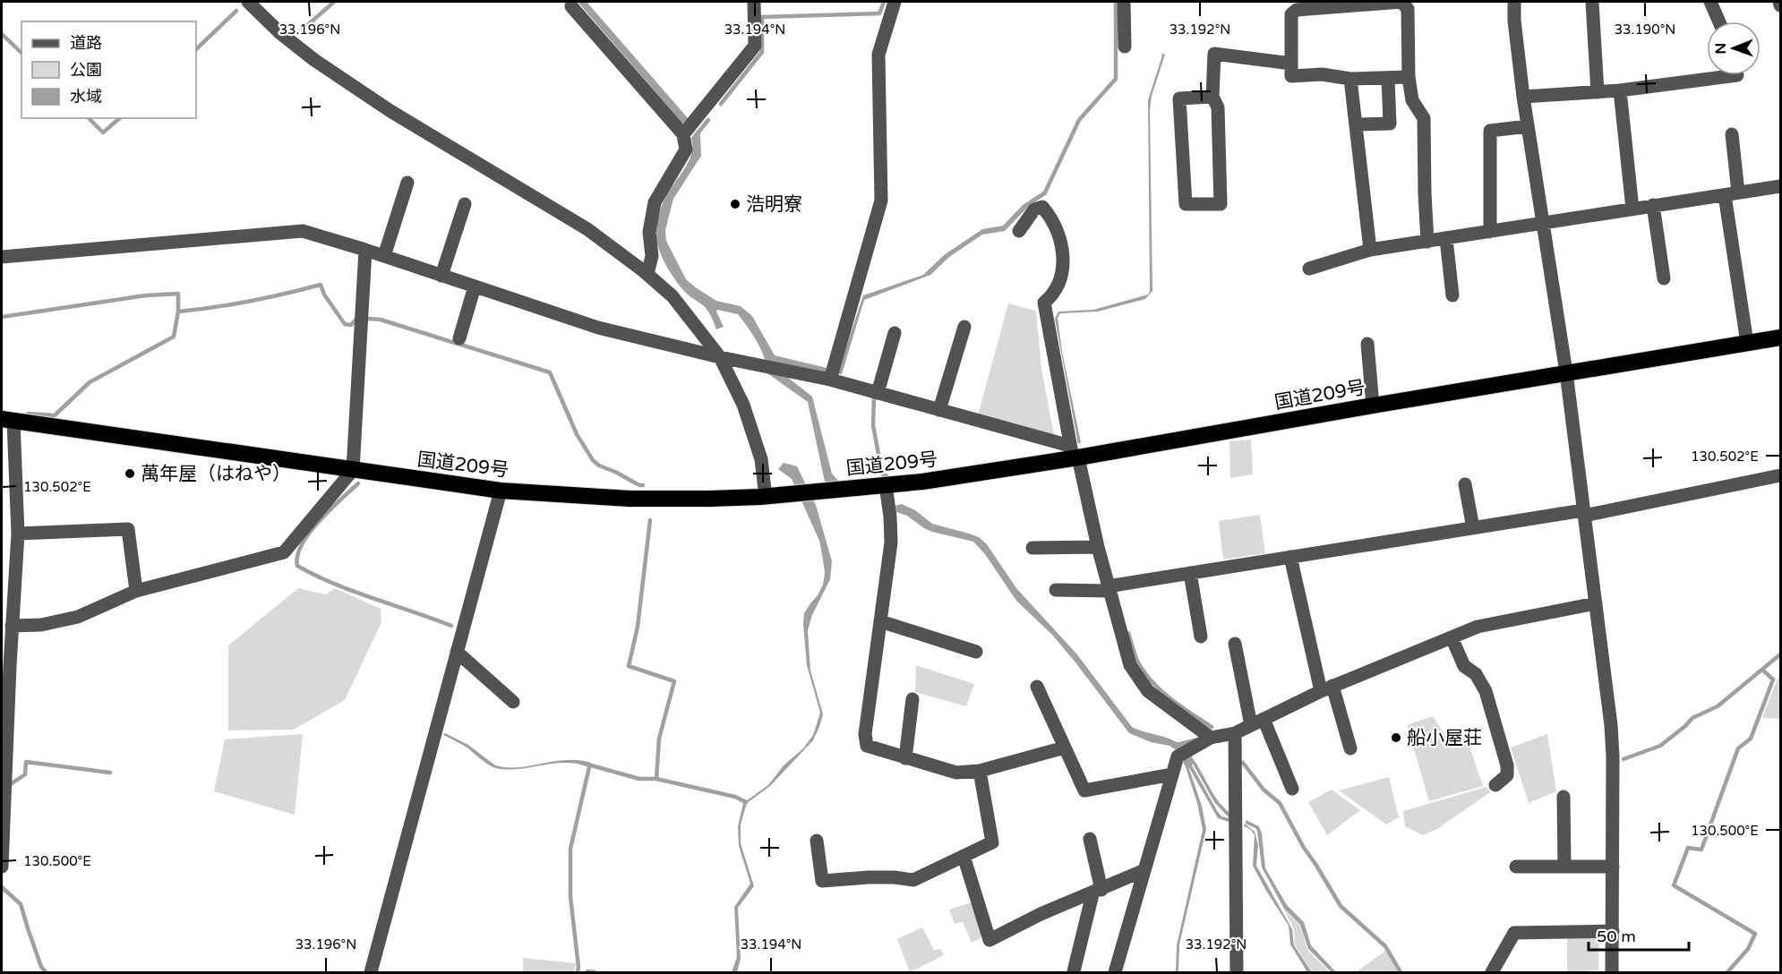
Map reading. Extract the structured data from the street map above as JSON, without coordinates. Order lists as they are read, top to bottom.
{
  "streets": {
    "highway": ["国道209号"]
  },
  "places": ["浩明寮", "萬年屋（はねや）", "船小屋荘"],
  "legend": ["道路", "公園", "水域"],
  "scale_bar": "50 m",
  "north": "left",
  "coordinates": [
    "33.196°N",
    "33.194°N",
    "33.192°N",
    "33.190°N",
    "130.502°E",
    "130.500°E"
  ]
}
